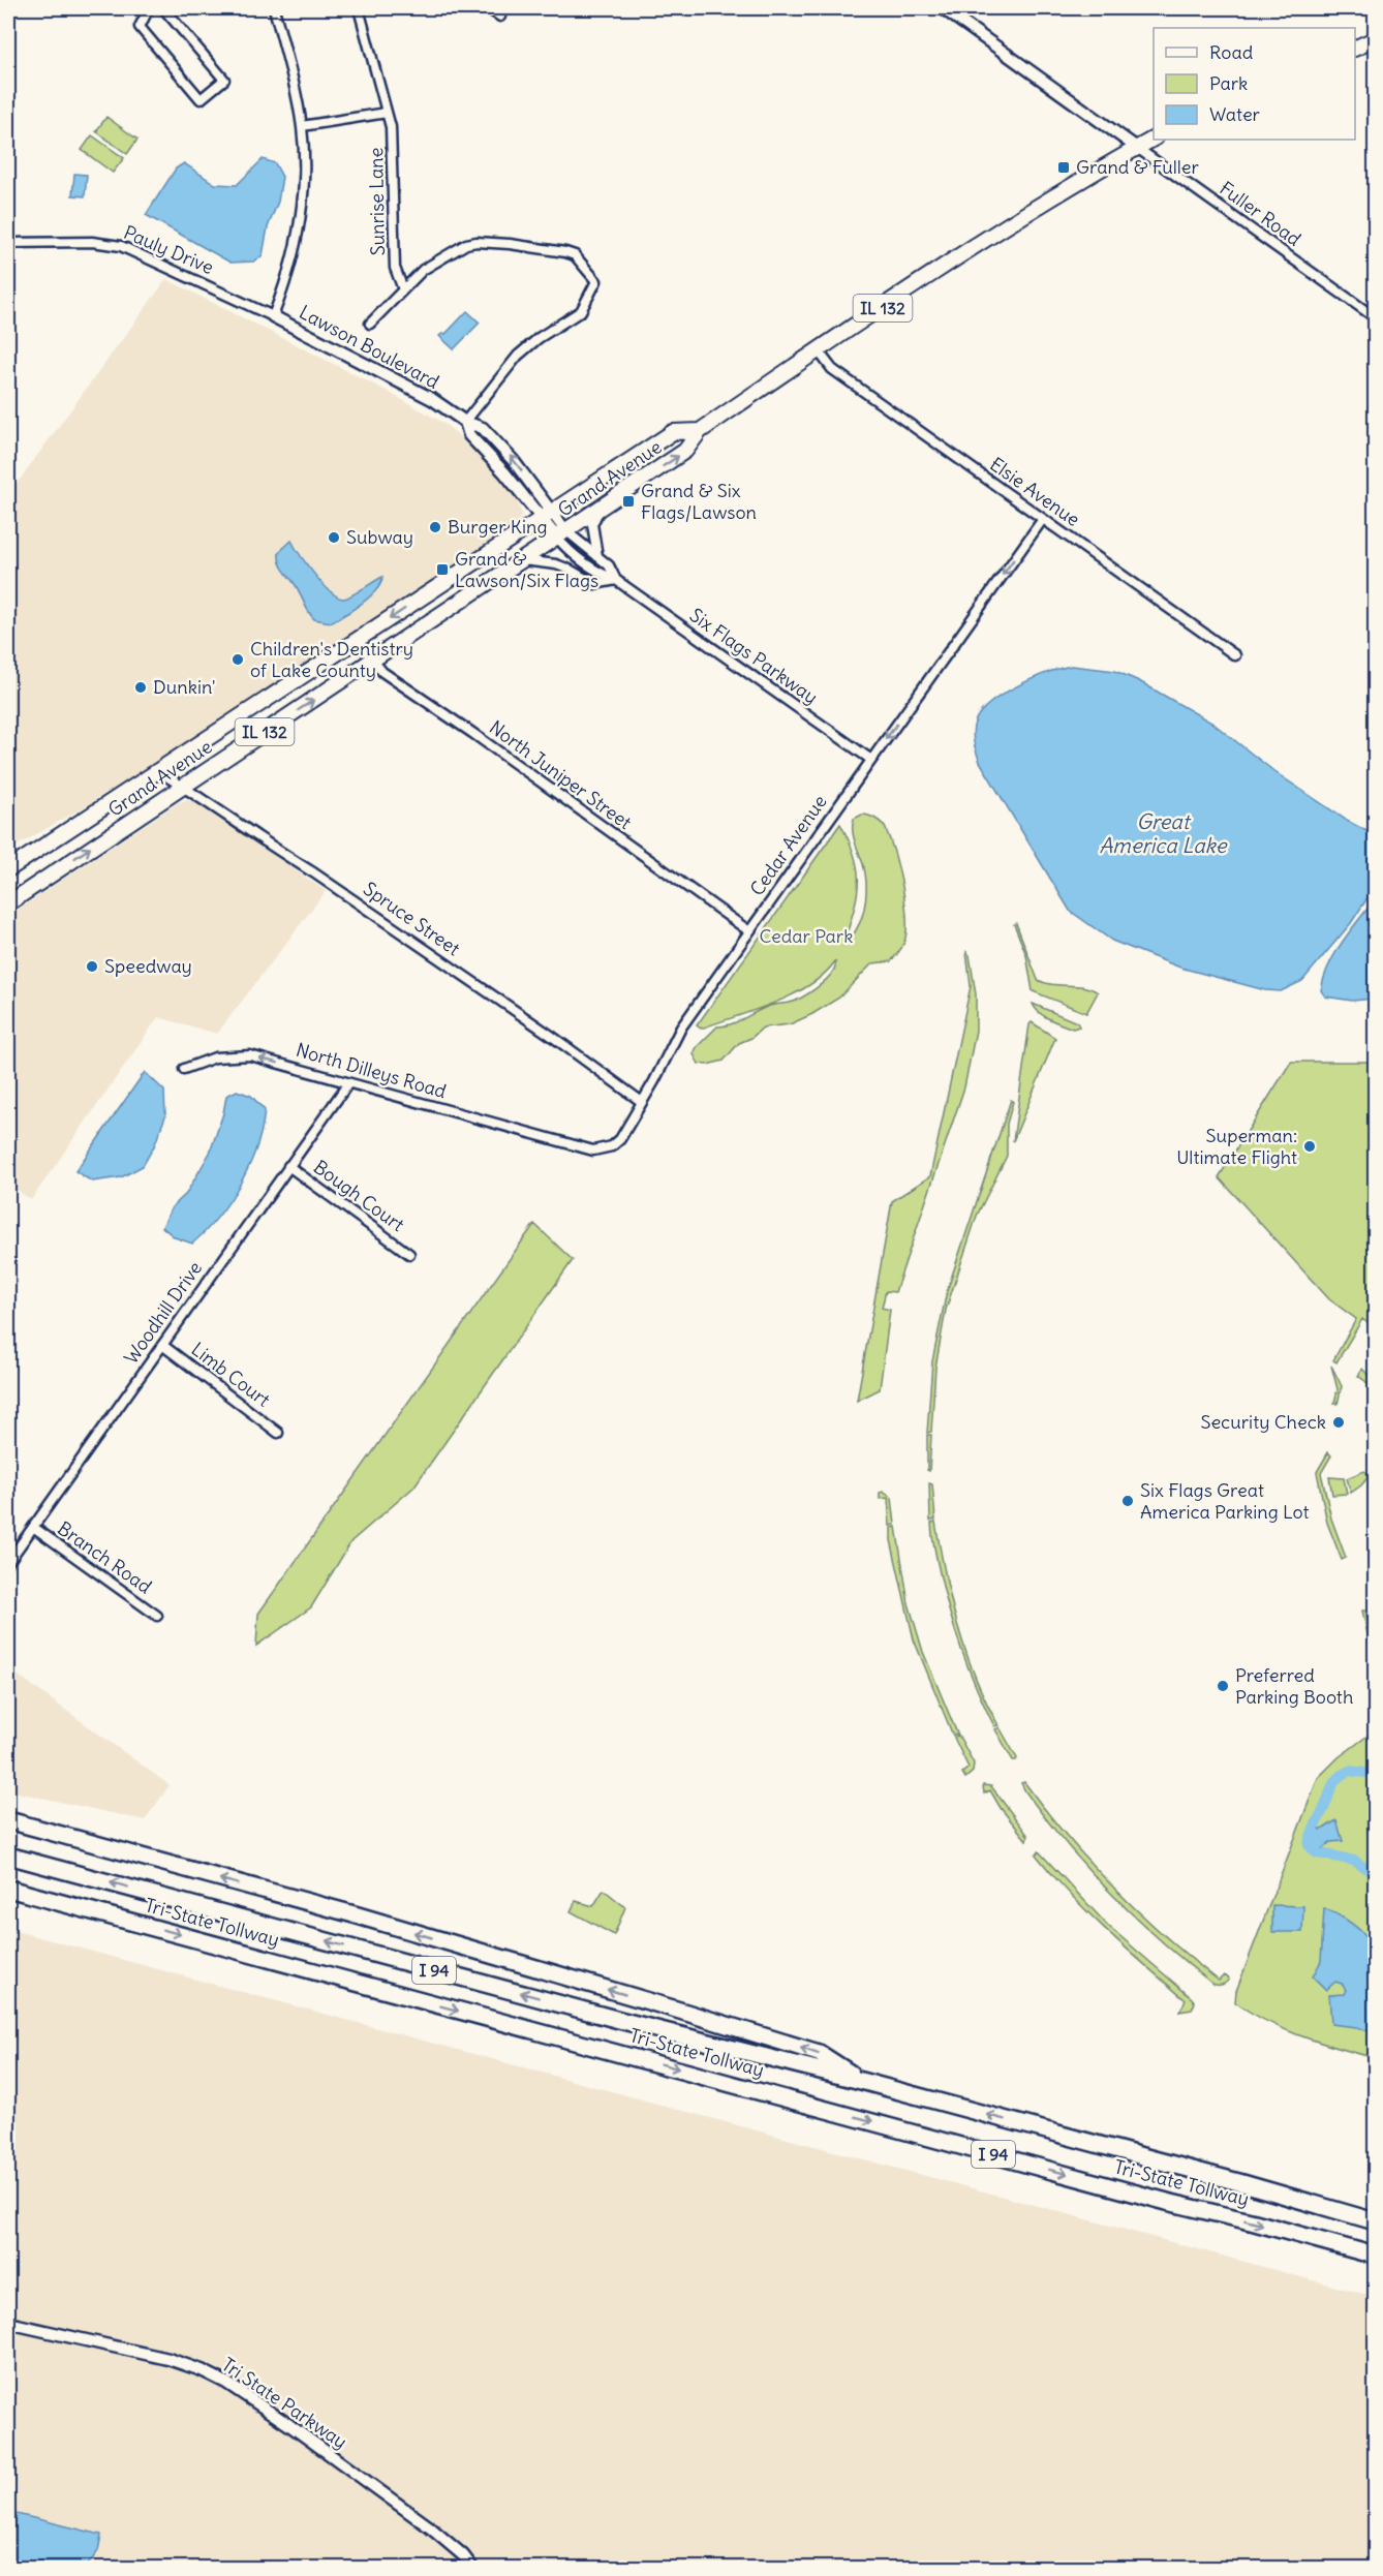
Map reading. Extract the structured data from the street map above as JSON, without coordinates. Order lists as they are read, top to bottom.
{
  "streets": {
    "highway": ["Tri-State Tollway", "I 94"],
    "main road": ["IL 132", "Grand Avenue"],
    "street": [
      "Sunrise Lane",
      "Fuller Road",
      "Pauly Drive",
      "Lawson Boulevard",
      "Elsie Avenue",
      "Six Flags Parkway",
      "North Juniper Street",
      "Cedar Avenue",
      "Spruce Street",
      "North Dilleys Road",
      "Bough Court",
      "Woodhill Drive",
      "Limb Court",
      "Branch Road",
      "Tri State Parkway"
    ]
  },
  "crossings": [
    ["Fuller Road", "Grand Avenue"],
    ["Pauly Drive", "Lawson Boulevard"],
    ["Lawson Boulevard", "Grand Avenue"],
    ["Lawson Boulevard", "Six Flags Parkway"],
    ["Grand Avenue", "Elsie Avenue"],
    ["Grand Avenue", "Six Flags Parkway"],
    ["Grand Avenue", "North Juniper Street"],
    ["Grand Avenue", "Spruce Street"],
    ["Elsie Avenue", "Cedar Avenue"],
    ["Six Flags Parkway", "Cedar Avenue"],
    ["North Juniper Street", "Cedar Avenue"],
    ["Cedar Avenue", "Spruce Street"],
    ["Cedar Avenue", "North Dilleys Road"],
    ["North Dilleys Road", "Woodhill Drive"],
    ["Bough Court", "Woodhill Drive"],
    ["Woodhill Drive", "Limb Court"],
    ["Woodhill Drive", "Branch Road"]
  ],
  "one_way": ["Cedar Avenue", "North Dilleys Road"],
  "water": ["Great America Lake"],
  "parks": ["Cedar Park"],
  "places": {
    "transit": ["Grand & Fuller", "Grand & Six Flags/Lawson", "Grand & Lawson/Six Flags"],
    "other": [
      "Burger King",
      "Subway",
      "Children's Dentistry of Lake County",
      "Dunkin'",
      "Speedway",
      "Superman: Ultimate Flight",
      "Security Check",
      "Six Flags Great America Parking Lot",
      "Preferred Parking Booth"
    ]
  },
  "legend": ["Road", "Park", "Water"]
}
